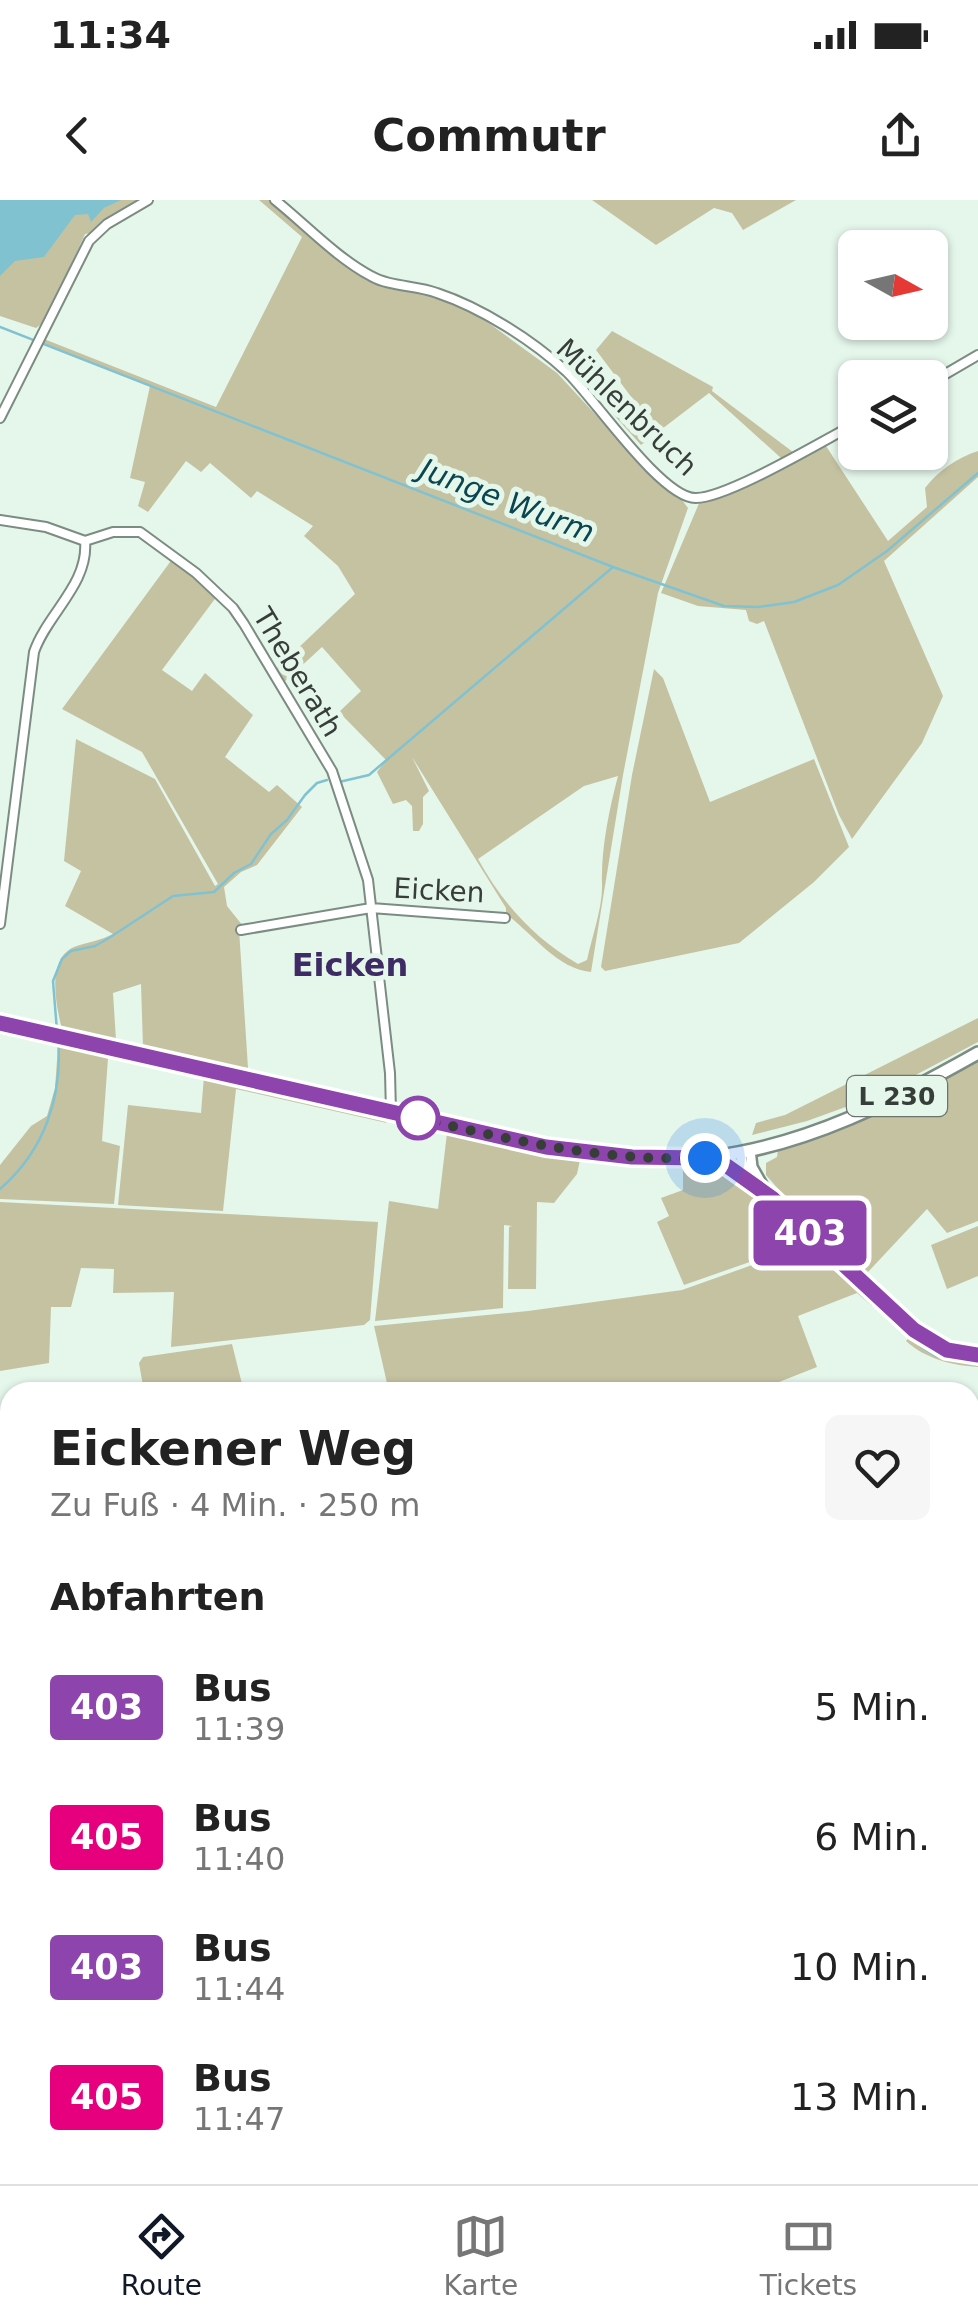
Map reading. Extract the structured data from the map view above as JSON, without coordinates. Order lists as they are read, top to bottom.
{
  "streets": {
    "main road": ["L 230"],
    "street": ["Mühlenbruch", "Theberath", "Eicken"]
  },
  "crossings": [
    ["Theberath", "Eicken"],
    ["Eicken", "L 230"]
  ],
  "districts": ["Eicken"],
  "water": ["Junge Wurm"],
  "lines": ["bus line 403"],
  "north": "right",
  "page": {
    "status": "11:34",
    "header": "Commutr",
    "on_map": "403",
    "heading": [
      ["Eickener Weg", "Zu Fuß · 4 Min. · 250 m"],
      "Abfahrten"
    ],
    "list": [
      {
        "mark": "403",
        "name": "Bus",
        "note": "11:39",
        "value": "5 Min."
      },
      {
        "mark": "405",
        "name": "Bus",
        "note": "11:40",
        "value": "6 Min."
      },
      {
        "mark": "403",
        "name": "Bus",
        "note": "11:44",
        "value": "10 Min."
      },
      {
        "mark": "405",
        "name": "Bus",
        "note": "11:47",
        "value": "13 Min."
      }
    ],
    "tabs": ["Route", "Karte", "Tickets"]
  }
}
